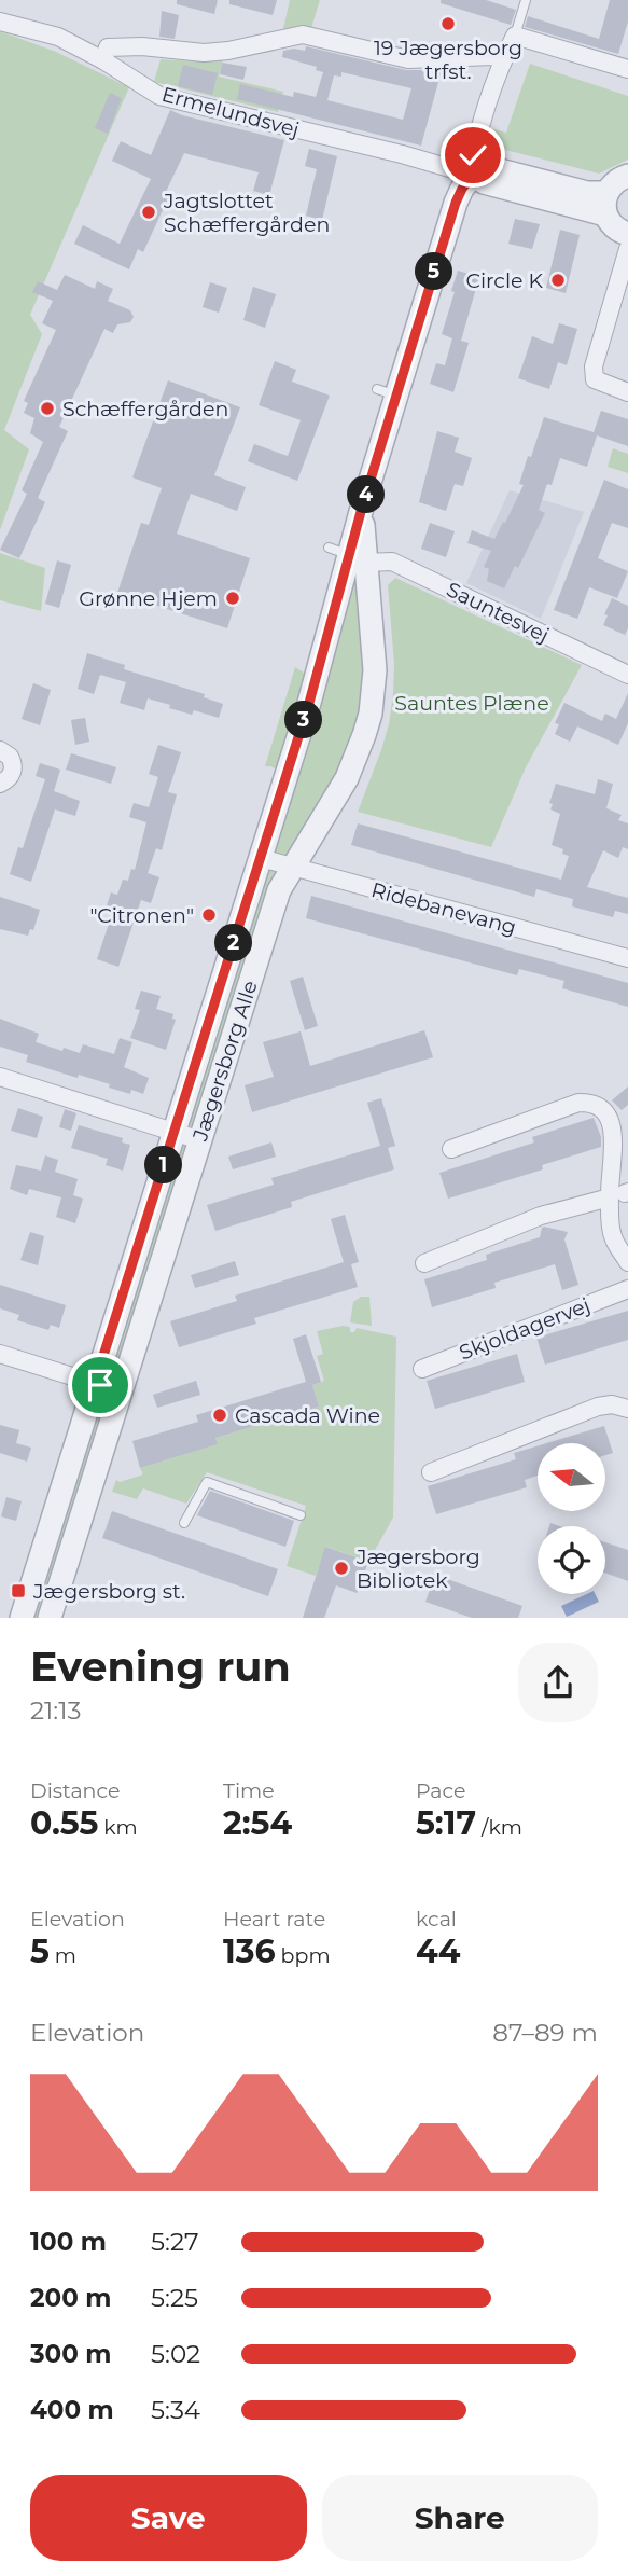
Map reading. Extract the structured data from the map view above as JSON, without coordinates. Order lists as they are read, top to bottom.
{
  "streets": {
    "street": [
      "Ermelundsvej",
      "Sauntesvej",
      "Ridebanevang",
      "Jægersborg Alle",
      "Skjoldagervej"
    ]
  },
  "crossings": [
    ["Ermelundsvej", "Jægersborg Alle"],
    ["Sauntesvej", "Jægersborg Alle"],
    ["Ridebanevang", "Jægersborg Alle"]
  ],
  "parks": ["Sauntes Plæne"],
  "places": {
    "other": [
      "19 Jægersborg trfst.",
      "Jagtslottet Schæffergården",
      "Circle K",
      "Schæffergården",
      "Grønne Hjem",
      "\"Citronen\"",
      "Cascada Wine",
      "Jægersborg Bibliotek"
    ],
    "transit": ["Jægersborg st."]
  },
  "north": "left",
  "page": {
    "pins": [
      "5",
      "4",
      "3",
      "2",
      "1"
    ],
    "heading": ["Evening run", "21:13"],
    "stats": [
      ["Distance", "0.55 km"],
      ["Time", "2:54"],
      ["Pace", "5:17 /km"],
      ["Elevation", "5 m"],
      ["Heart rate", "136 bpm"],
      ["kcal", "44"]
    ],
    "chart": ["Elevation", "87–89 m"],
    "list": [
      {
        "name": "100 m",
        "note": "5:27"
      },
      {
        "name": "200 m",
        "note": "5:25"
      },
      {
        "name": "300 m",
        "note": "5:02"
      },
      {
        "name": "400 m",
        "note": "5:34"
      }
    ],
    "buttons": ["Save", "Share"]
  }
}
